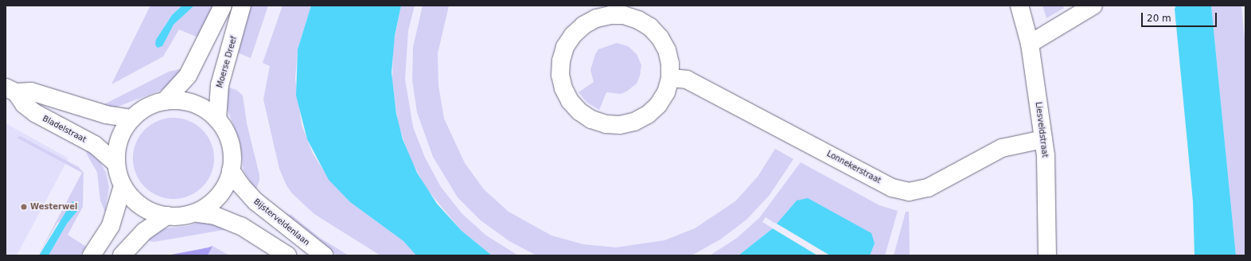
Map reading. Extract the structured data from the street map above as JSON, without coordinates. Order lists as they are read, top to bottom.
{
  "streets": {
    "street": [
      "Moerse Dreef",
      "Bladelstraat",
      "Liesveldstraat",
      "Lonnekerstraat",
      "Bijsterveldenlaan"
    ]
  },
  "crossings": [
    ["Liesveldstraat", "Lonnekerstraat"]
  ],
  "places": ["Westerwel"],
  "scale_bar": "20 m"
}
